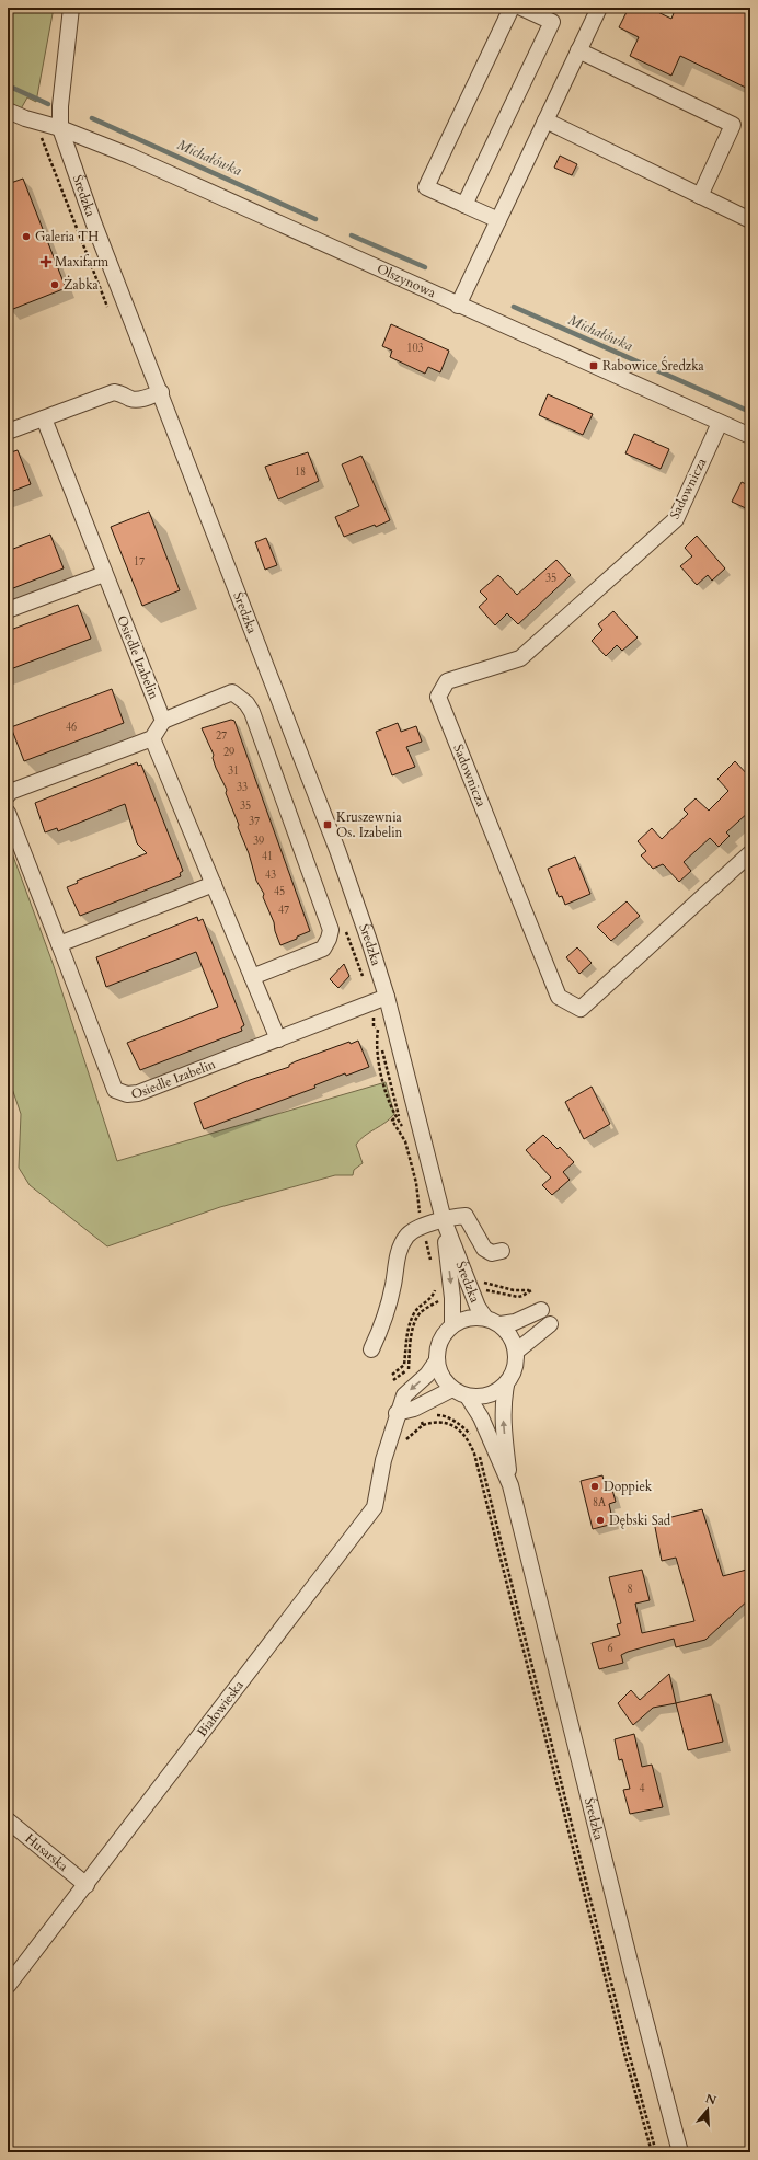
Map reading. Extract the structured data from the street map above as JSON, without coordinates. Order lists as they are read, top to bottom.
{
  "streets": {
    "street": [
      "Średzka",
      "Olszynowa",
      "Sadownicza",
      "Osiedle Izabelin",
      "Białowieska",
      "Husarska"
    ]
  },
  "crossings": [
    ["Średzka", "Olszynowa"],
    ["Średzka", "Osiedle Izabelin"],
    ["Średzka", "Białowieska"],
    ["Olszynowa", "Sadownicza"],
    ["Białowieska", "Husarska"]
  ],
  "water": ["Michałówka"],
  "places": {
    "other": [
      "Galeria TH",
      "Żabka",
      "Doppiek",
      "Dębski Sad"
    ],
    "health": ["Maxifarm"],
    "transit": ["Rabowice Średzka", "Kruszewnia Os. Izabelin"]
  },
  "house_numbers": [
    "103",
    "18",
    "17",
    "35",
    "46",
    "27",
    "29",
    "31",
    "33",
    "35",
    "37",
    "39",
    "41",
    "43",
    "45",
    "47",
    "8A",
    "8",
    "6",
    "4"
  ],
  "north": "top"
}
